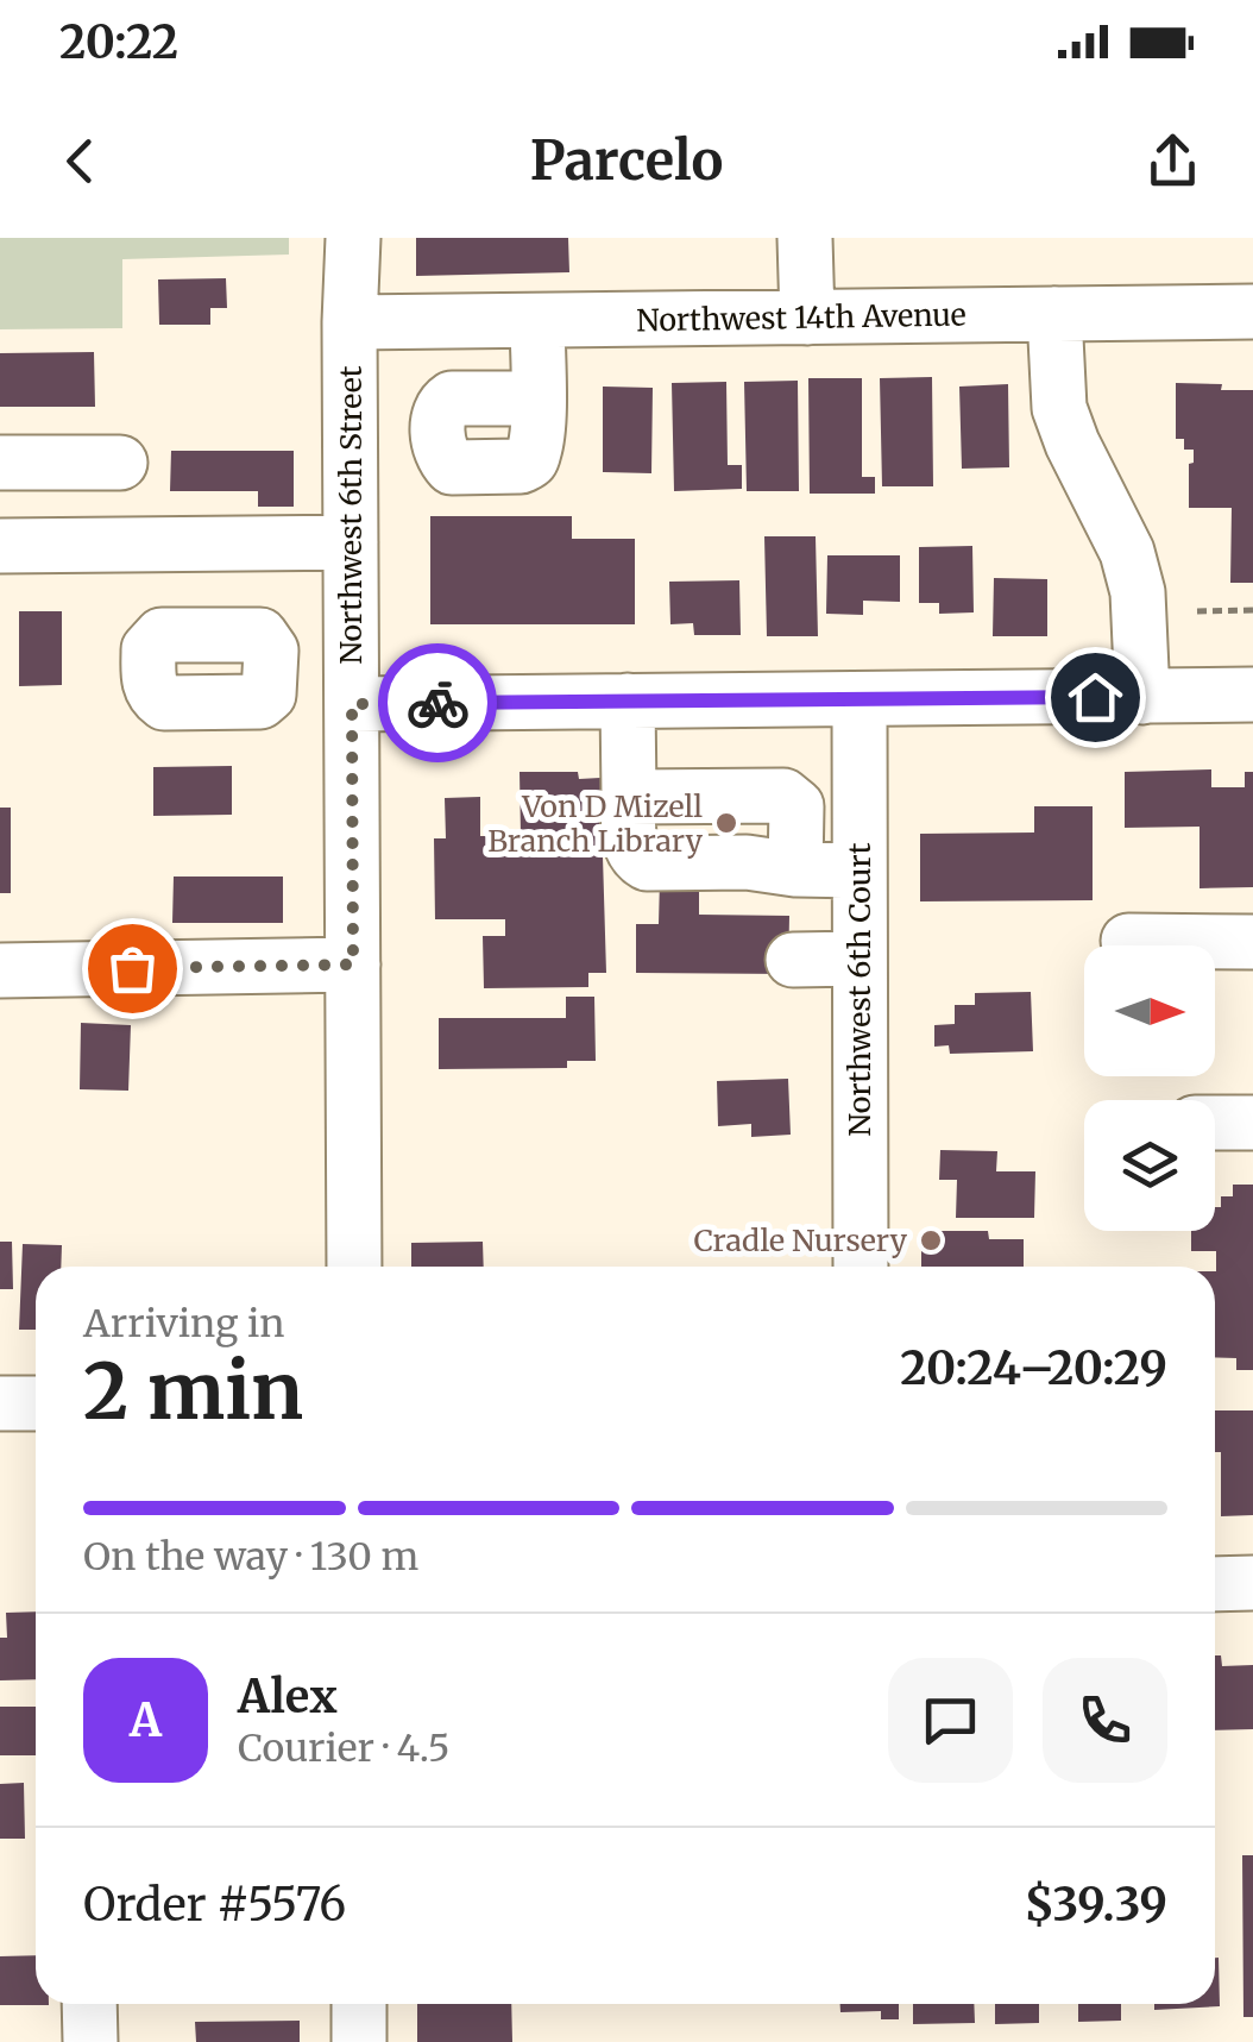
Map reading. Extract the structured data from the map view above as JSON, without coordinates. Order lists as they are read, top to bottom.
{
  "streets": {
    "street": ["Northwest 14th Avenue", "Northwest 6th Street", "Northwest 6th Court"]
  },
  "crossings": [
    ["Northwest 14th Avenue", "Northwest 6th Street"]
  ],
  "places": ["Von D Mizell Branch Library", "Cradle Nursery"],
  "north": "right",
  "page": {
    "status": "20:22",
    "header": "Parcelo",
    "heading": ["2 min", "Arriving in", "20:24–20:29"],
    "panel": [
      "Alex",
      "Courier · 4.5",
      "Order #5576",
      "$39.39"
    ],
    "bar": "On the way · 130 m",
    "round": "A"
  }
}
